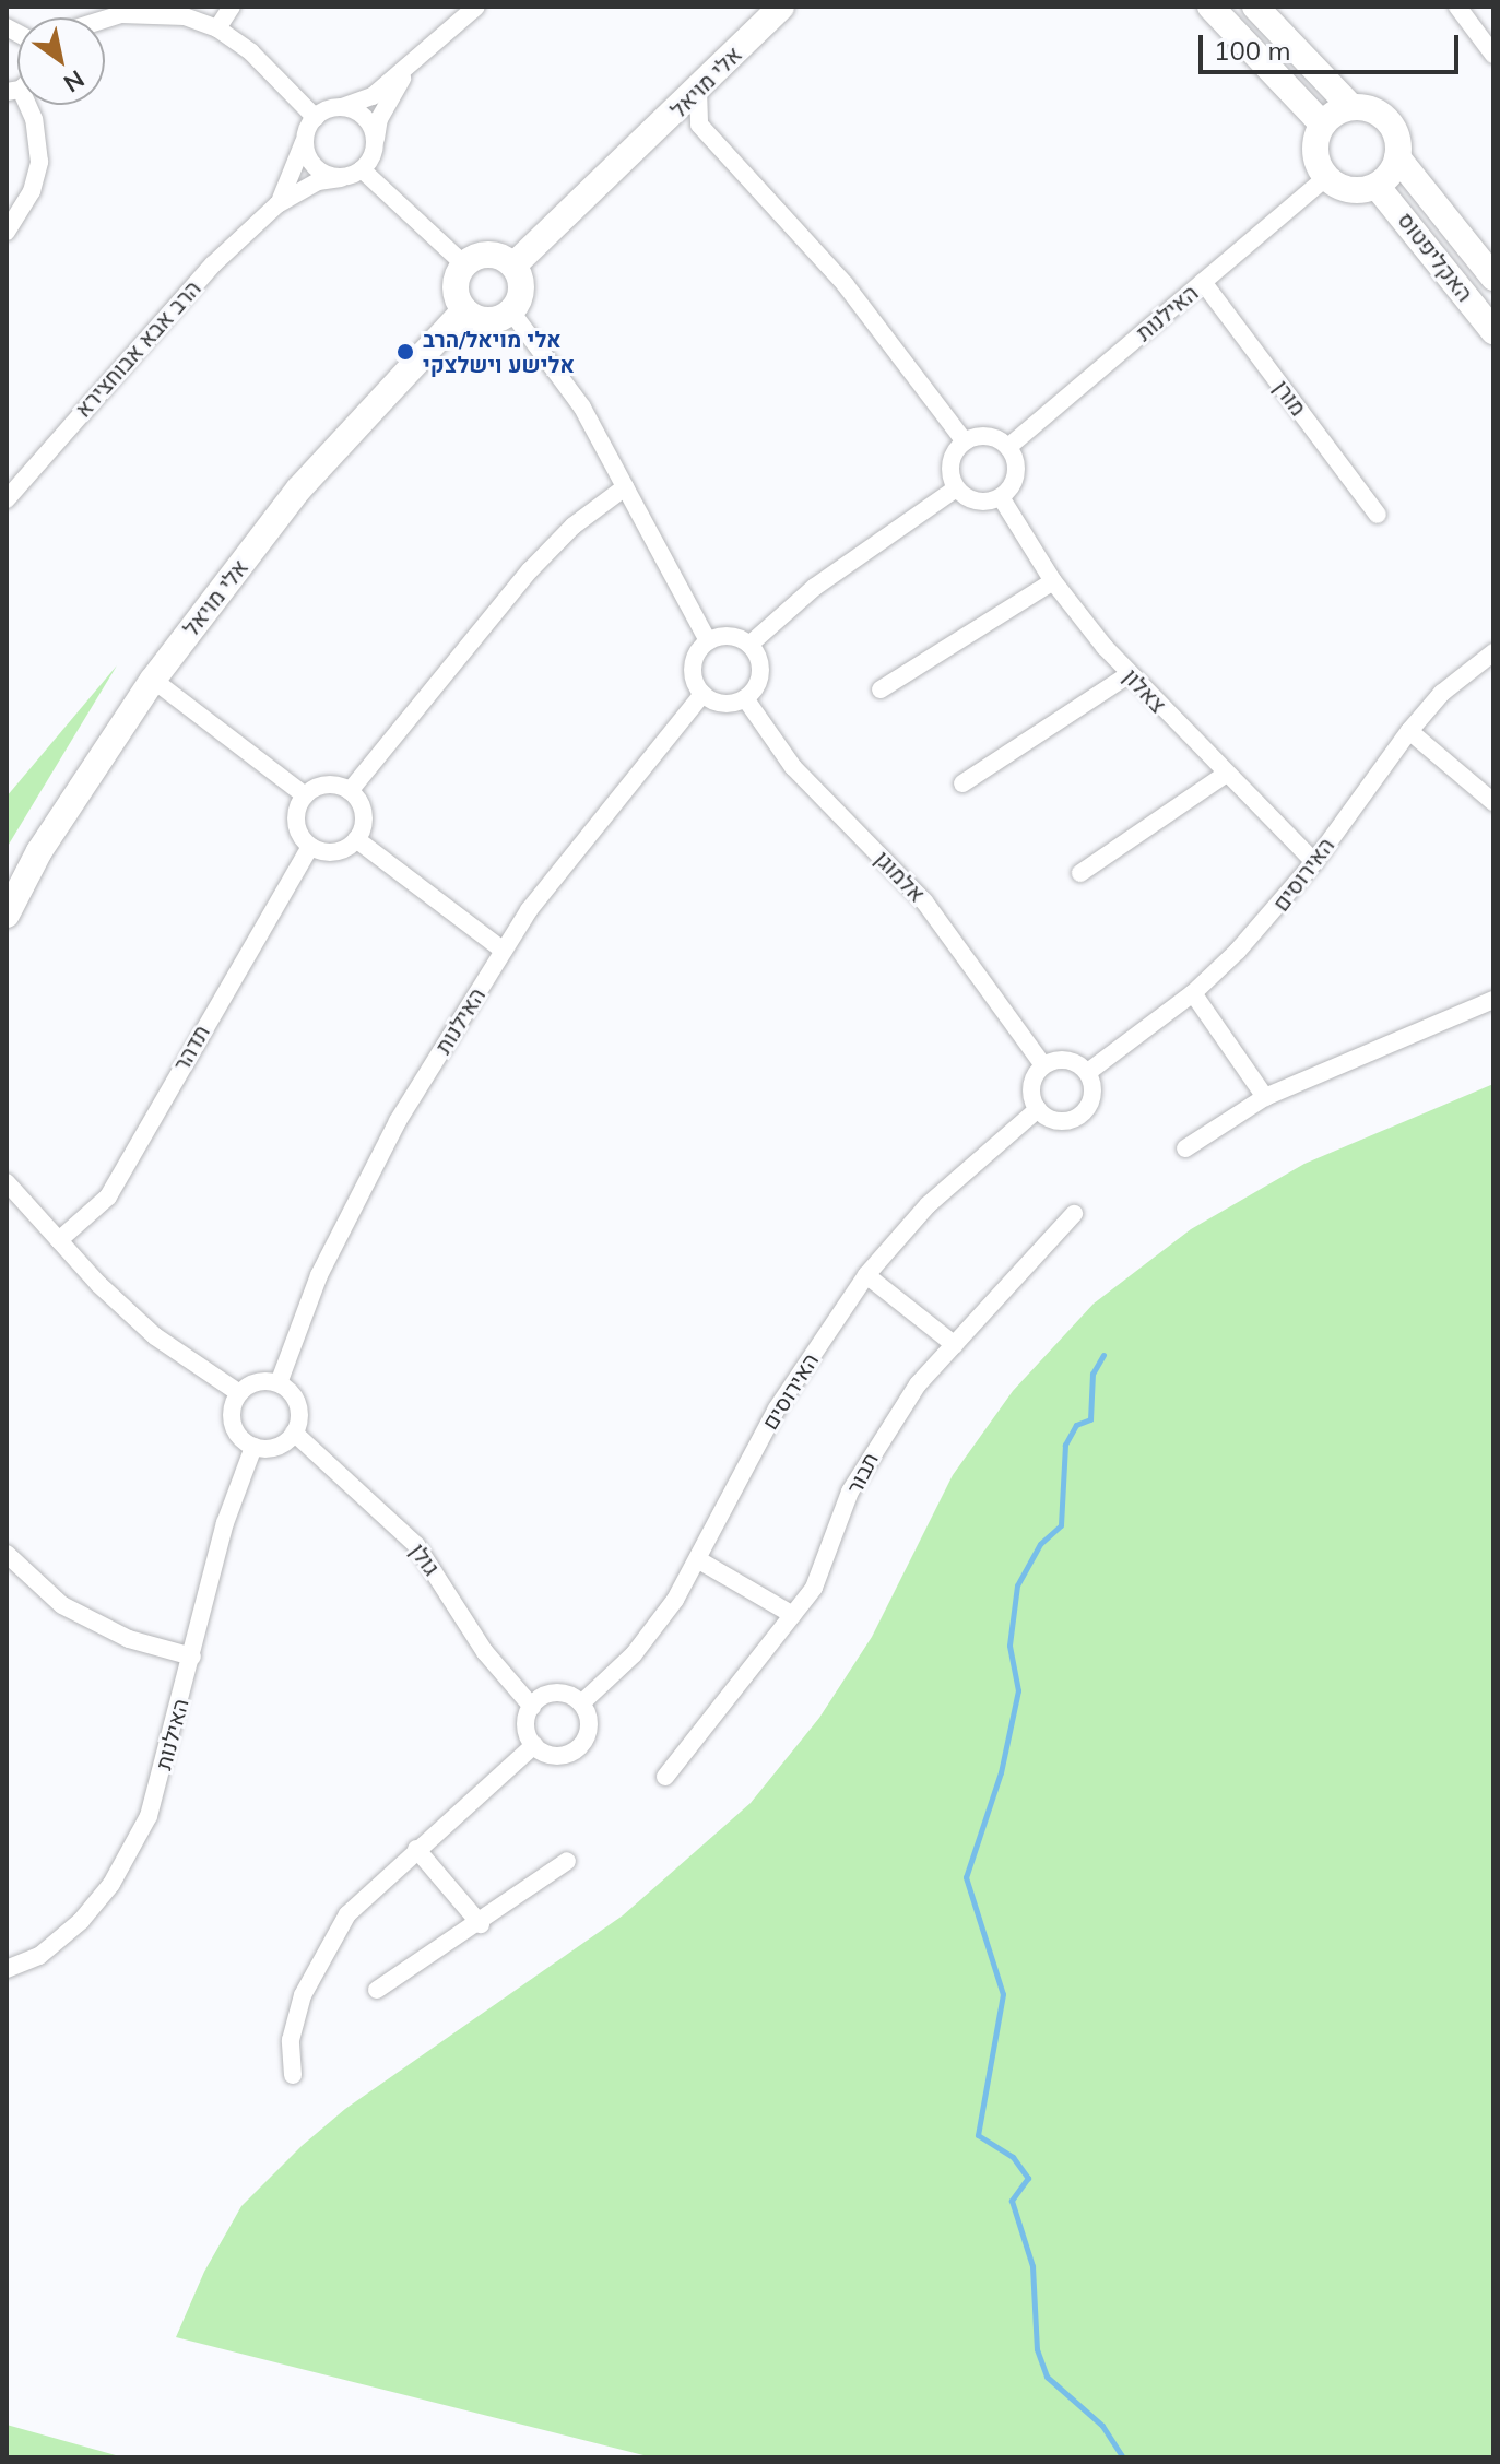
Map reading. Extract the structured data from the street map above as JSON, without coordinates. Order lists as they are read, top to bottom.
{
  "streets": {
    "street": [
      "אלי מויאל",
      "האקליפטוס",
      "האילנות",
      "הרב אבא אבוחצירא",
      "מורן",
      "צאלון",
      "האירוסים",
      "אלמוגן",
      "תדהר",
      "תבור",
      "גולן"
    ]
  },
  "crossings": [
    ["האקליפטוס", "האילנות"],
    ["האילנות", "מורן"],
    ["האילנות", "צאלון"],
    ["האילנות", "אלמוגן"],
    ["האילנות", "גולן"],
    ["צאלון", "האירוסים"],
    ["האירוסים", "אלמוגן"],
    ["האירוסים", "גולן"]
  ],
  "places": ["אלי מויאל/הרב אלישע וישלצקי"],
  "scale_bar": "100 m",
  "north": "bottom right"
}
